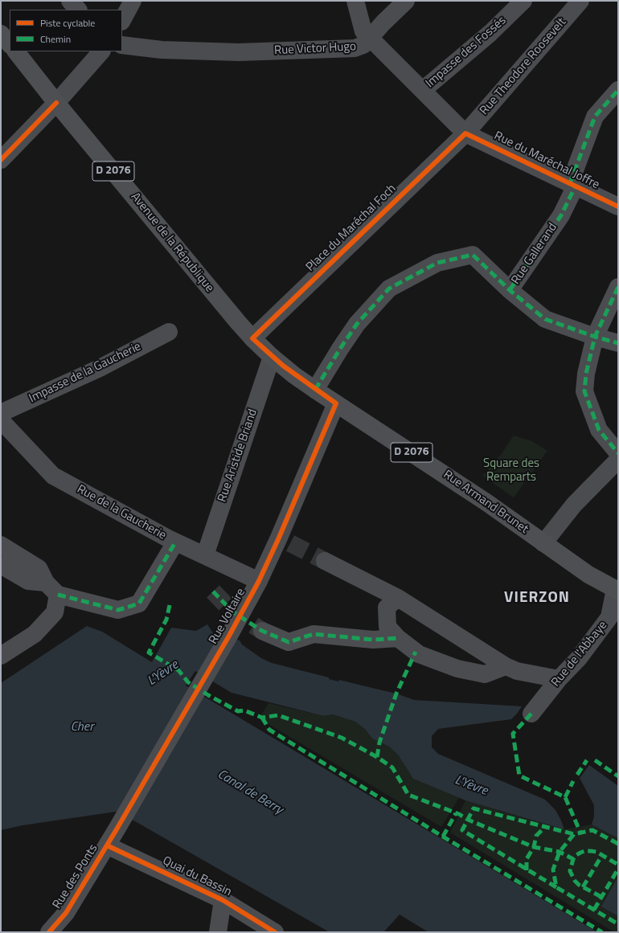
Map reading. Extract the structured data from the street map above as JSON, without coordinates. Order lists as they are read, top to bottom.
{
  "streets": {
    "main road": ["D 2076", "Avenue de la République", "Rue Armand Brunet"],
    "street": [
      "Rue Victor Hugo",
      "Impasse des Fossés",
      "Rue Theodore Roosevelt",
      "Rue du Maréchal Joffre",
      "Place du Maréchal Foch",
      "Rue Gallerand",
      "Impasse de la Gaucherie",
      "Rue Aristide Briand",
      "Rue de la Gaucherie",
      "Rue Voltaire",
      "Rue de l'Abbaye",
      "Rue des Ponts",
      "Quai du Bassin"
    ]
  },
  "crossings": [
    ["Rue Victor Hugo", "Impasse des Fossés"],
    ["Rue Victor Hugo", "Rue Theodore Roosevelt"],
    ["Rue Victor Hugo", "Rue du Maréchal Joffre"],
    ["Rue Victor Hugo", "Place du Maréchal Foch"],
    ["Rue Theodore Roosevelt", "Rue du Maréchal Joffre"],
    ["Rue Theodore Roosevelt", "Place du Maréchal Foch"],
    ["Rue du Maréchal Joffre", "Place du Maréchal Foch"],
    ["Rue du Maréchal Joffre", "Rue Gallerand"],
    ["D 2076", "Avenue de la République"],
    ["D 2076", "Rue Gallerand"],
    ["D 2076", "Rue Aristide Briand"],
    ["D 2076", "Rue Armand Brunet"],
    ["D 2076", "Rue Voltaire"],
    ["Place du Maréchal Foch", "Avenue de la République"],
    ["Avenue de la République", "Rue Aristide Briand"],
    ["Rue Aristide Briand", "Rue de la Gaucherie"],
    ["Rue Armand Brunet", "Rue Voltaire"],
    ["Rue Armand Brunet", "Rue de l'Abbaye"],
    ["Rue de la Gaucherie", "Rue Voltaire"],
    ["Rue Voltaire", "Rue des Ponts"],
    ["Rue des Ponts", "Quai du Bassin"]
  ],
  "districts": ["VIERZON"],
  "water": ["L'Yèvre", "Cher", "Canal de Berry"],
  "parks": ["Square des Remparts"],
  "legend": ["Piste cyclable", "Chemin"]
}
